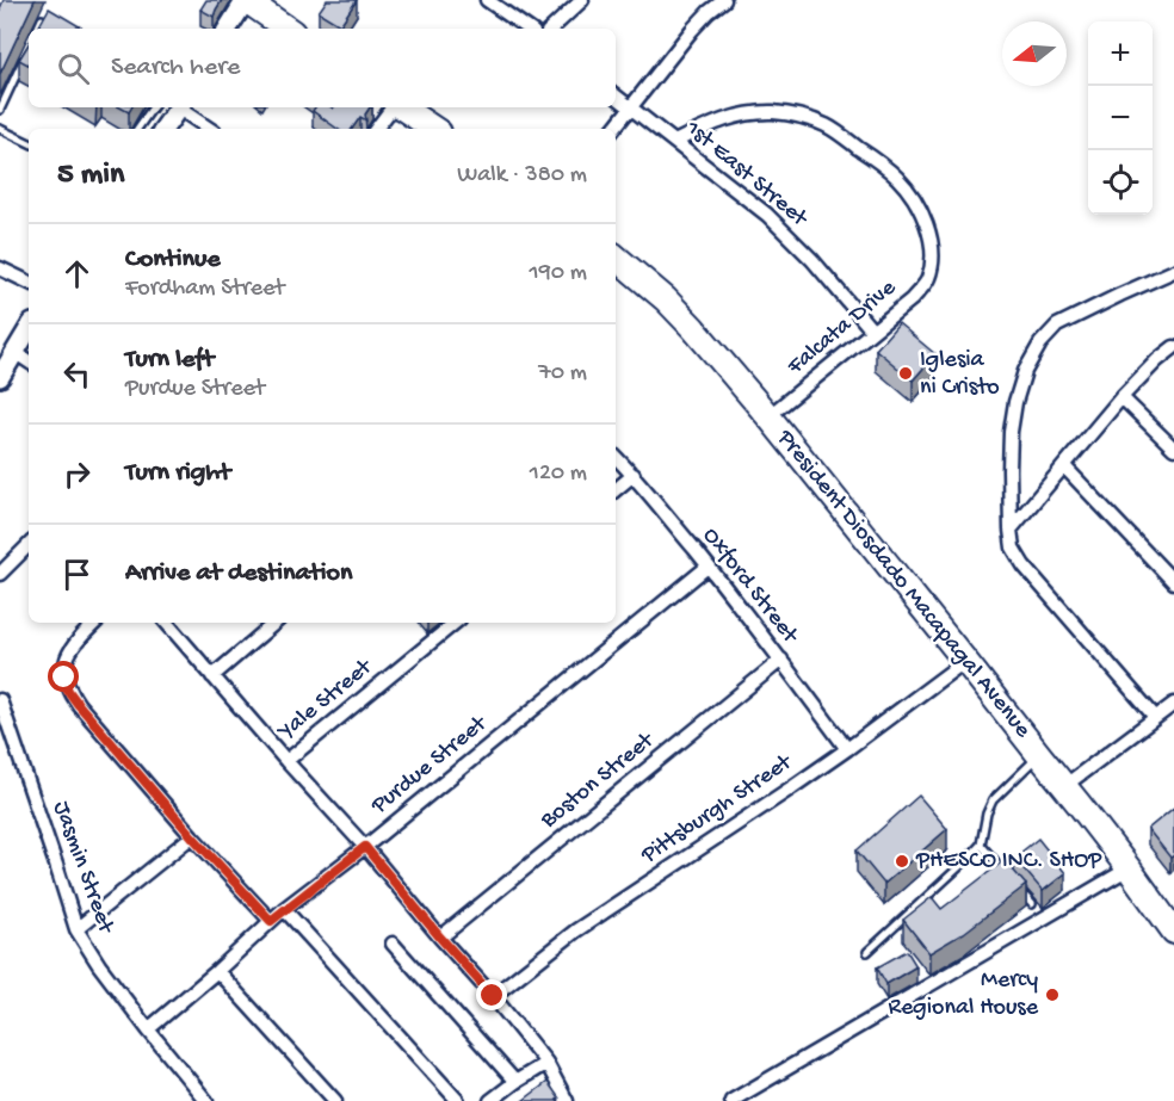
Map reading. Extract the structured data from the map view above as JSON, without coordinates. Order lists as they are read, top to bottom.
{
  "streets": {
    "highway": ["President Diosdado Macapagal Avenue"],
    "street": [
      "1st East Street",
      "Falcata Drive",
      "Oxford Street",
      "Yale Street",
      "Purdue Street",
      "Boston Street",
      "Pittsburgh Street",
      "Jasmin Street"
    ]
  },
  "crossings": [
    ["1st East Street", "Falcata Drive"],
    ["Falcata Drive", "President Diosdado Macapagal Avenue"],
    ["President Diosdado Macapagal Avenue", "Pittsburgh Street"],
    ["Oxford Street", "Purdue Street"],
    ["Oxford Street", "Boston Street"],
    ["Oxford Street", "Pittsburgh Street"],
    ["Purdue Street", "Jasmin Street"]
  ],
  "places": ["Iglesia ni Cristo", "PHESCO INC. SHOP", "Mercy Regional House"],
  "north": "left",
  "page": {
    "map_buttons": ["+", "−"],
    "search": "Search here",
    "heading": ["5 min", "Walk · 380 m"],
    "list": [
      ["Continue", "Fordham Street", "190 m"],
      ["Turn left", "Purdue Street", "70 m"],
      ["Turn right", "120 m"],
      "Arrive at destination"
    ]
  }
}
